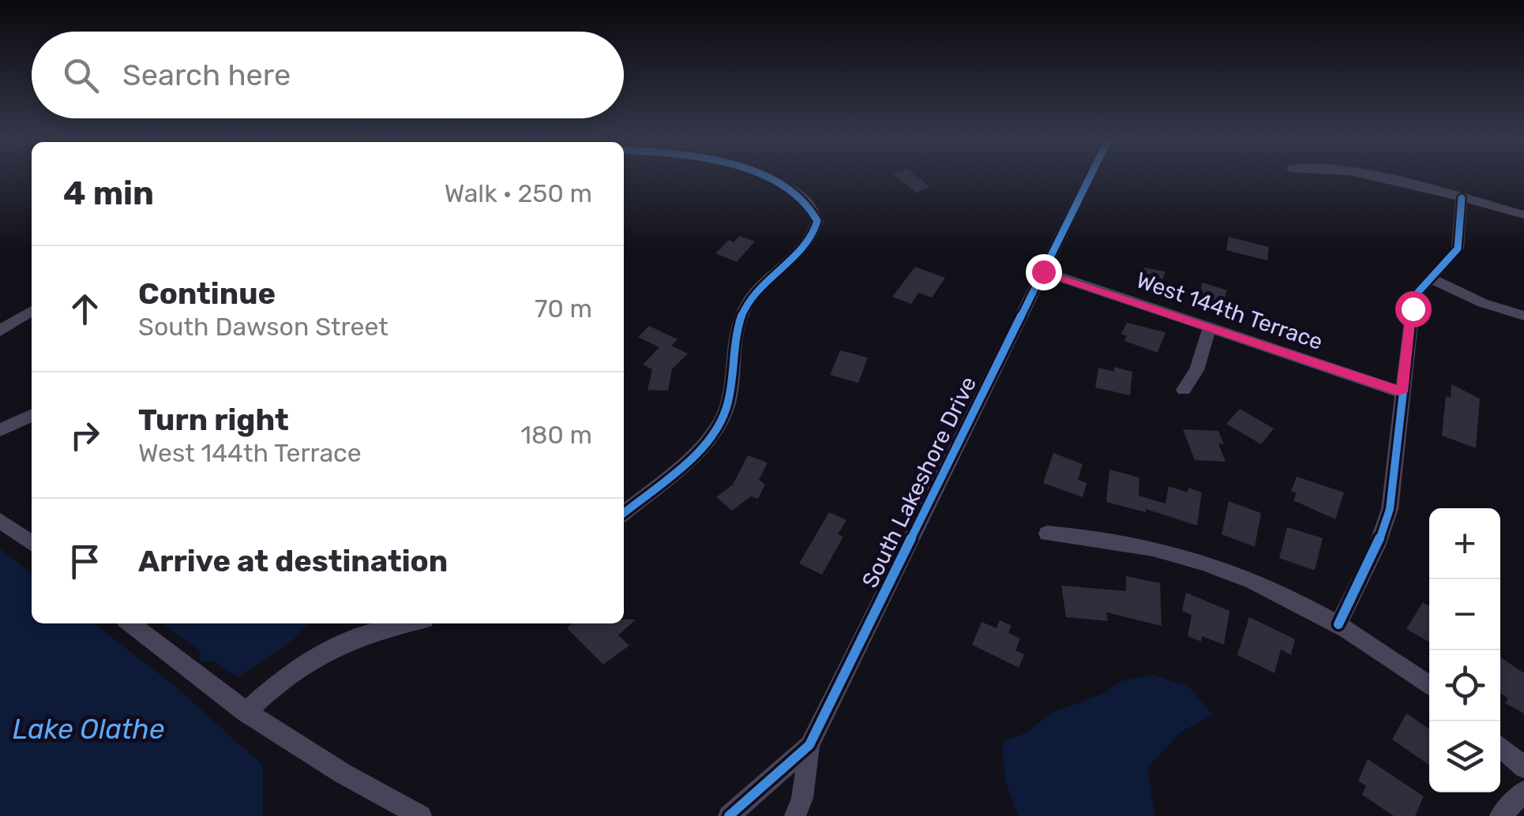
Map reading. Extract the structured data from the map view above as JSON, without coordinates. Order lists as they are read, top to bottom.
{
  "streets": {
    "street": ["West 144th Terrace", "South Lakeshore Drive"]
  },
  "crossings": [
    ["West 144th Terrace", "South Lakeshore Drive"]
  ],
  "water": ["Lake Olathe"],
  "page": {
    "search": "Search here",
    "heading": ["4 min", "Walk · 250 m"],
    "list": [
      ["Continue", "South Dawson Street", "70 m"],
      ["Turn right", "West 144th Terrace", "180 m"],
      "Arrive at destination"
    ],
    "map_buttons": ["+", "−"]
  }
}
